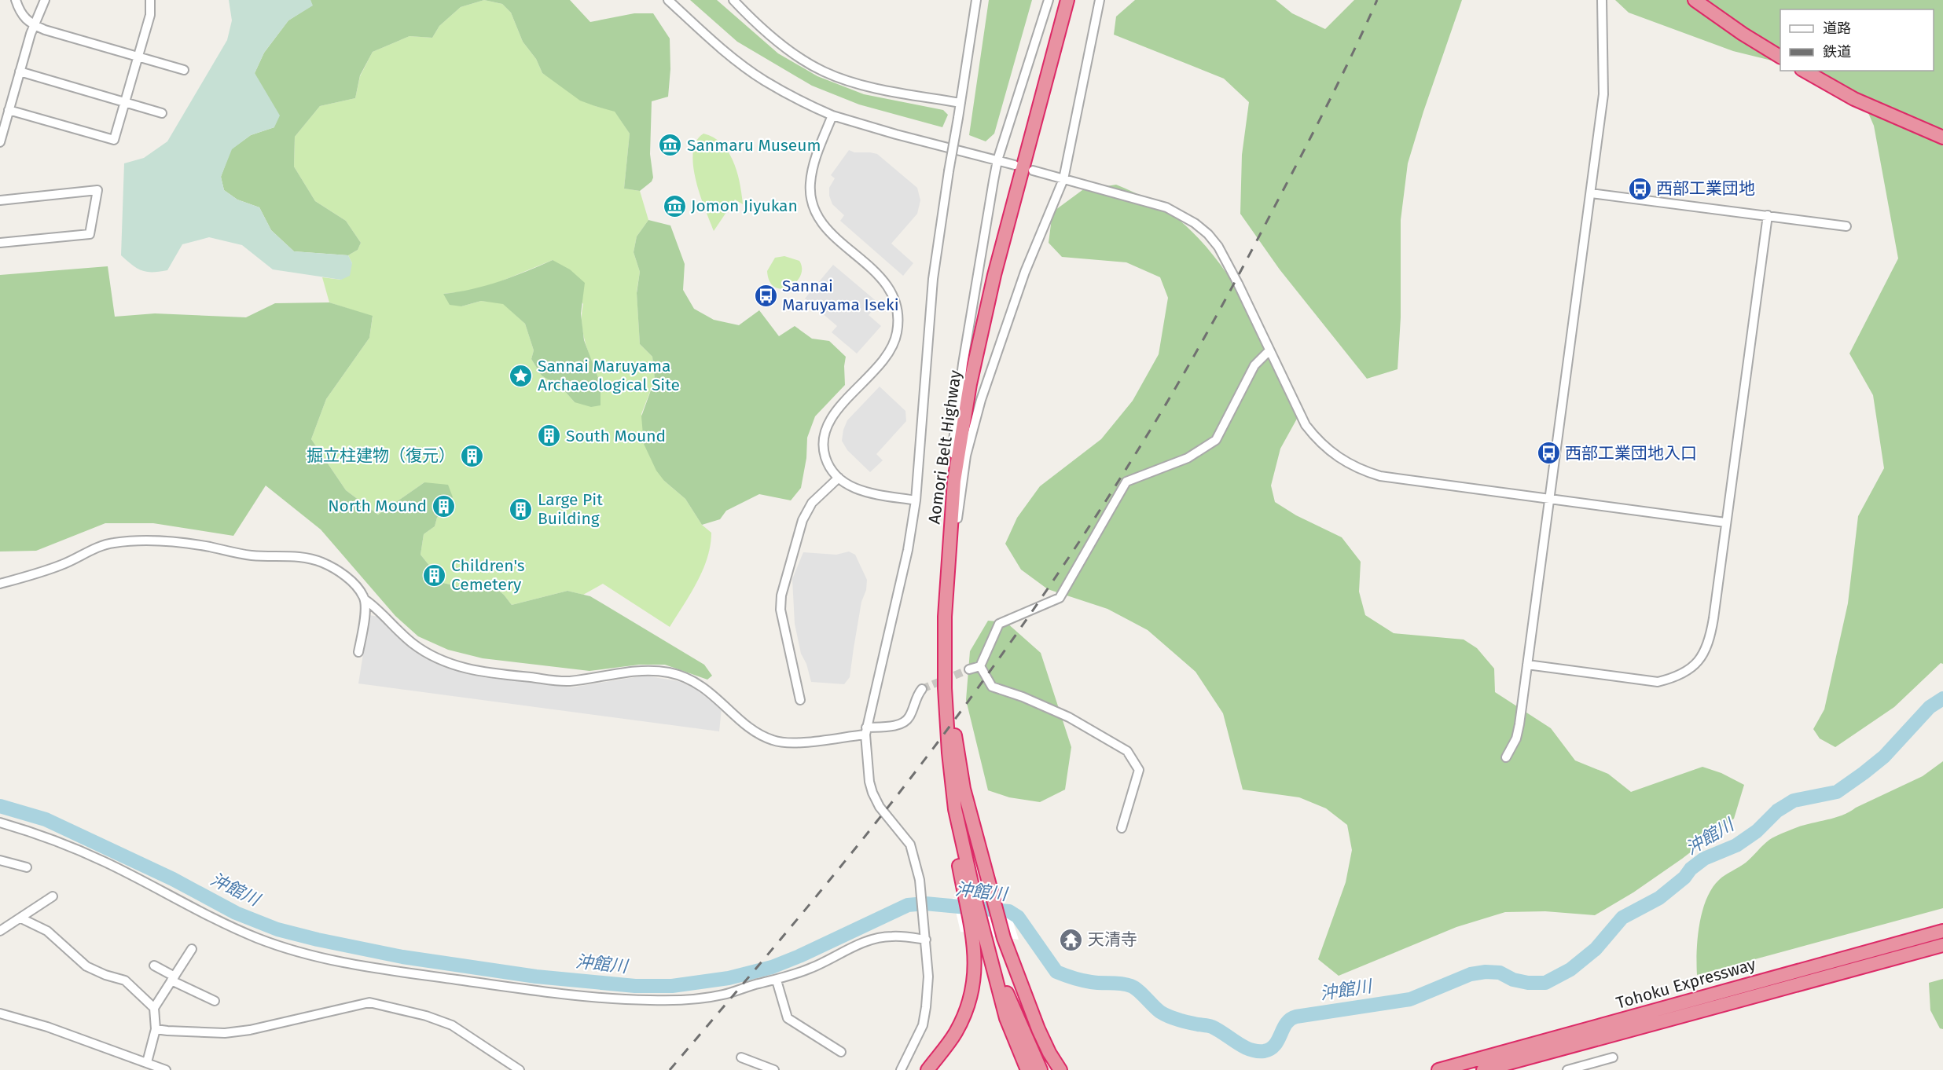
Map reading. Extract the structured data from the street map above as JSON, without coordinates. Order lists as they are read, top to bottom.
{
  "streets": {
    "highway": ["Aomori Belt Highway", "Tohoku Expressway"]
  },
  "water": ["沖館川"],
  "places": {
    "museum": ["Sanmaru Museum", "Jomon Jiyukan"],
    "bus stop": ["西部工業団地", "Sannai Maruyama Iseki", "西部工業団地入口"],
    "place": ["Sannai Maruyama Archaeological Site"],
    "building": [
      "South Mound",
      "掘立柱建物（復元）",
      "North Mound",
      "Large Pit Building",
      "Children's Cemetery"
    ],
    "temple": ["天清寺"]
  },
  "legend": ["道路", "鉄道"]
}
